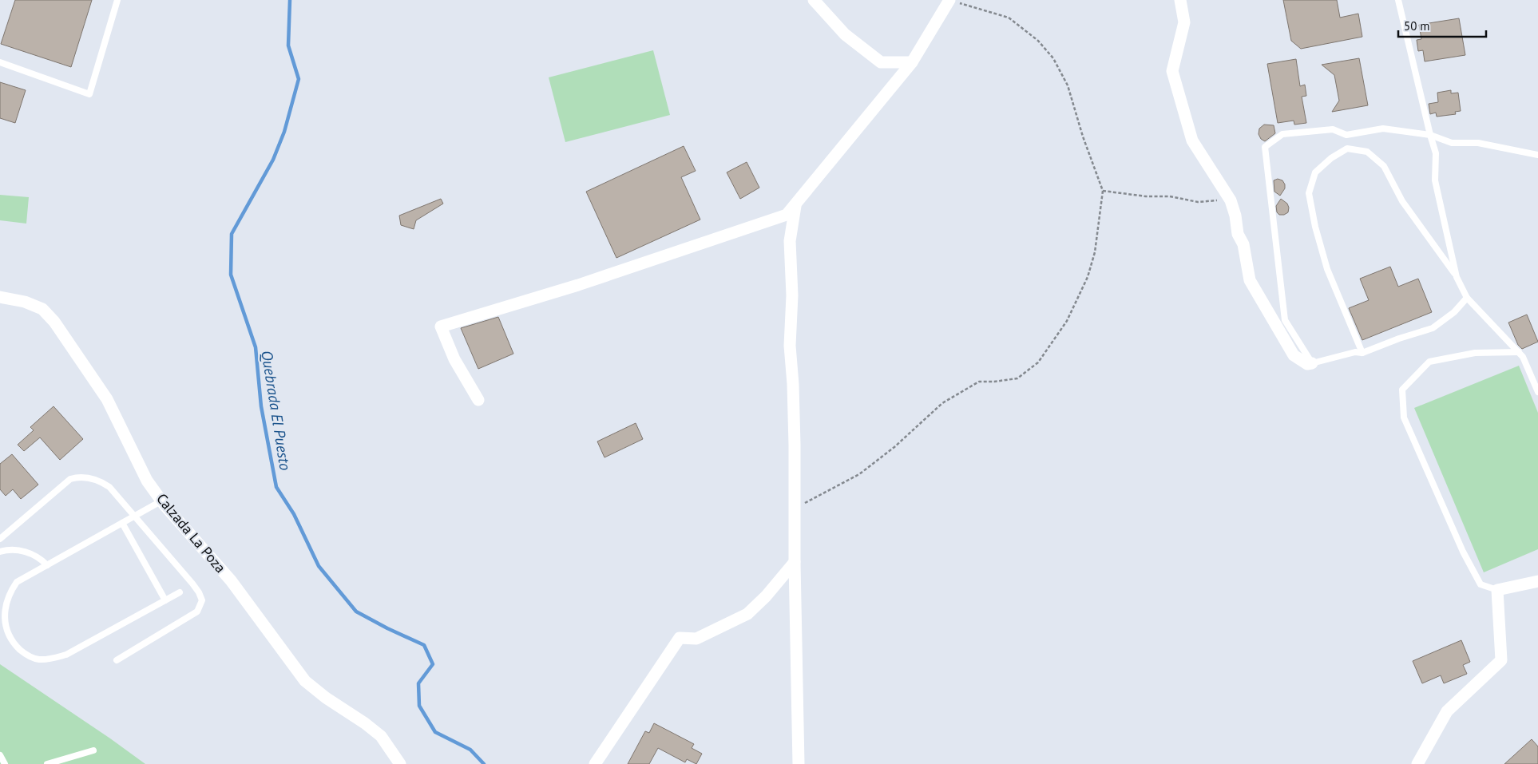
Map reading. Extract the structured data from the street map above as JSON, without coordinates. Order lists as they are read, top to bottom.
{
  "streets": {
    "street": ["Calzada La Poza"]
  },
  "water": ["Quebrada El Puesto"],
  "scale_bar": "50 m"
}
